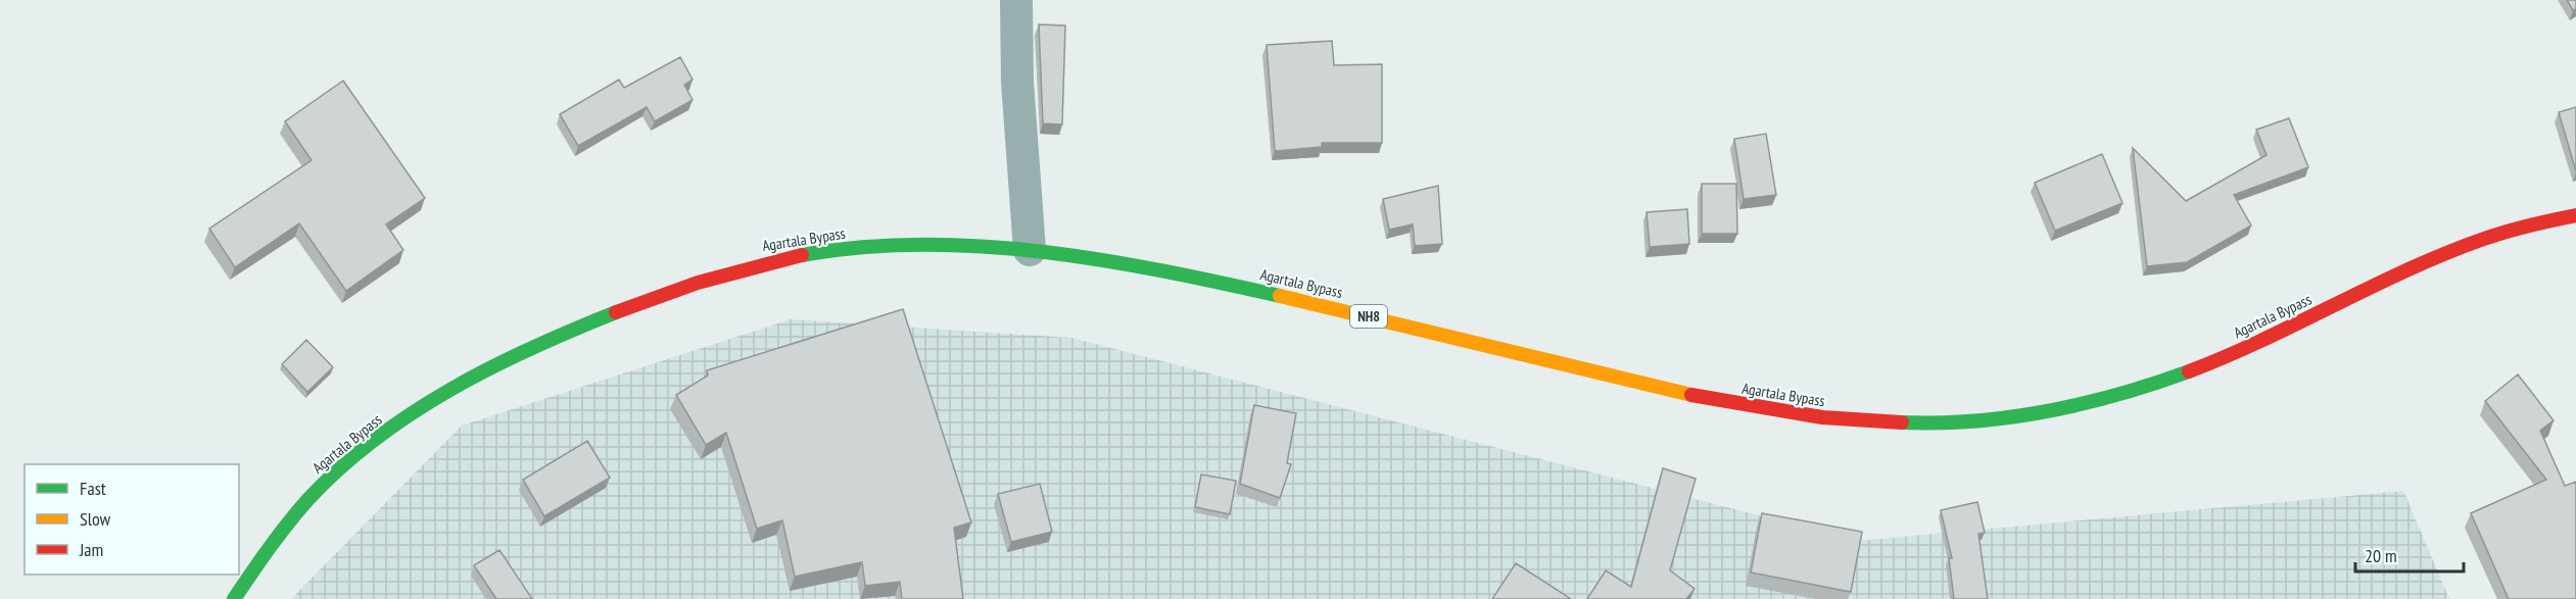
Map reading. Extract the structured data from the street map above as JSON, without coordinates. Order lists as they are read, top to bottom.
{
  "streets": {
    "highway": ["Agartala Bypass", "NH8"]
  },
  "legend": ["Fast", "Slow", "Jam"],
  "scale_bar": "20 m"
}
